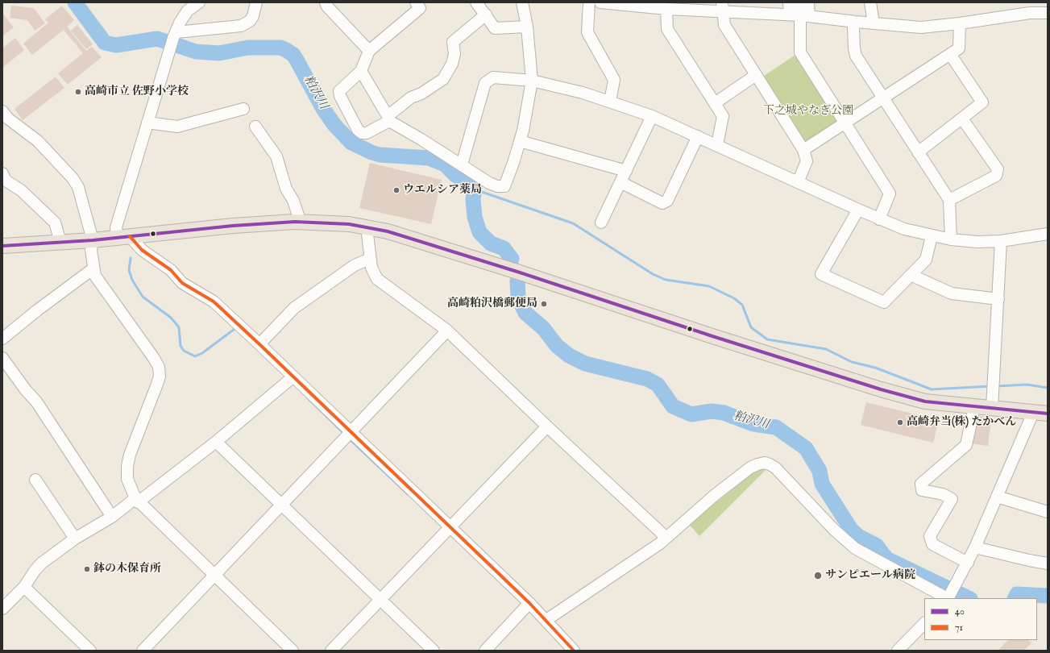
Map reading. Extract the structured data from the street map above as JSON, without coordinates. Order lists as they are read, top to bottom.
{
  "water": ["粕沢川"],
  "parks": ["下之城やなぎ公園"],
  "places": [
    "高崎市立 佐野小学校",
    "ウエルシア薬局",
    "高崎粕沢橋郵便局",
    "高崎弁当(株) たかべん",
    "鉢の木保育所",
    "サンピエール病院"
  ],
  "lines": ["transit line 40", "transit line 71"],
  "legend": ["40", "71"]
}
